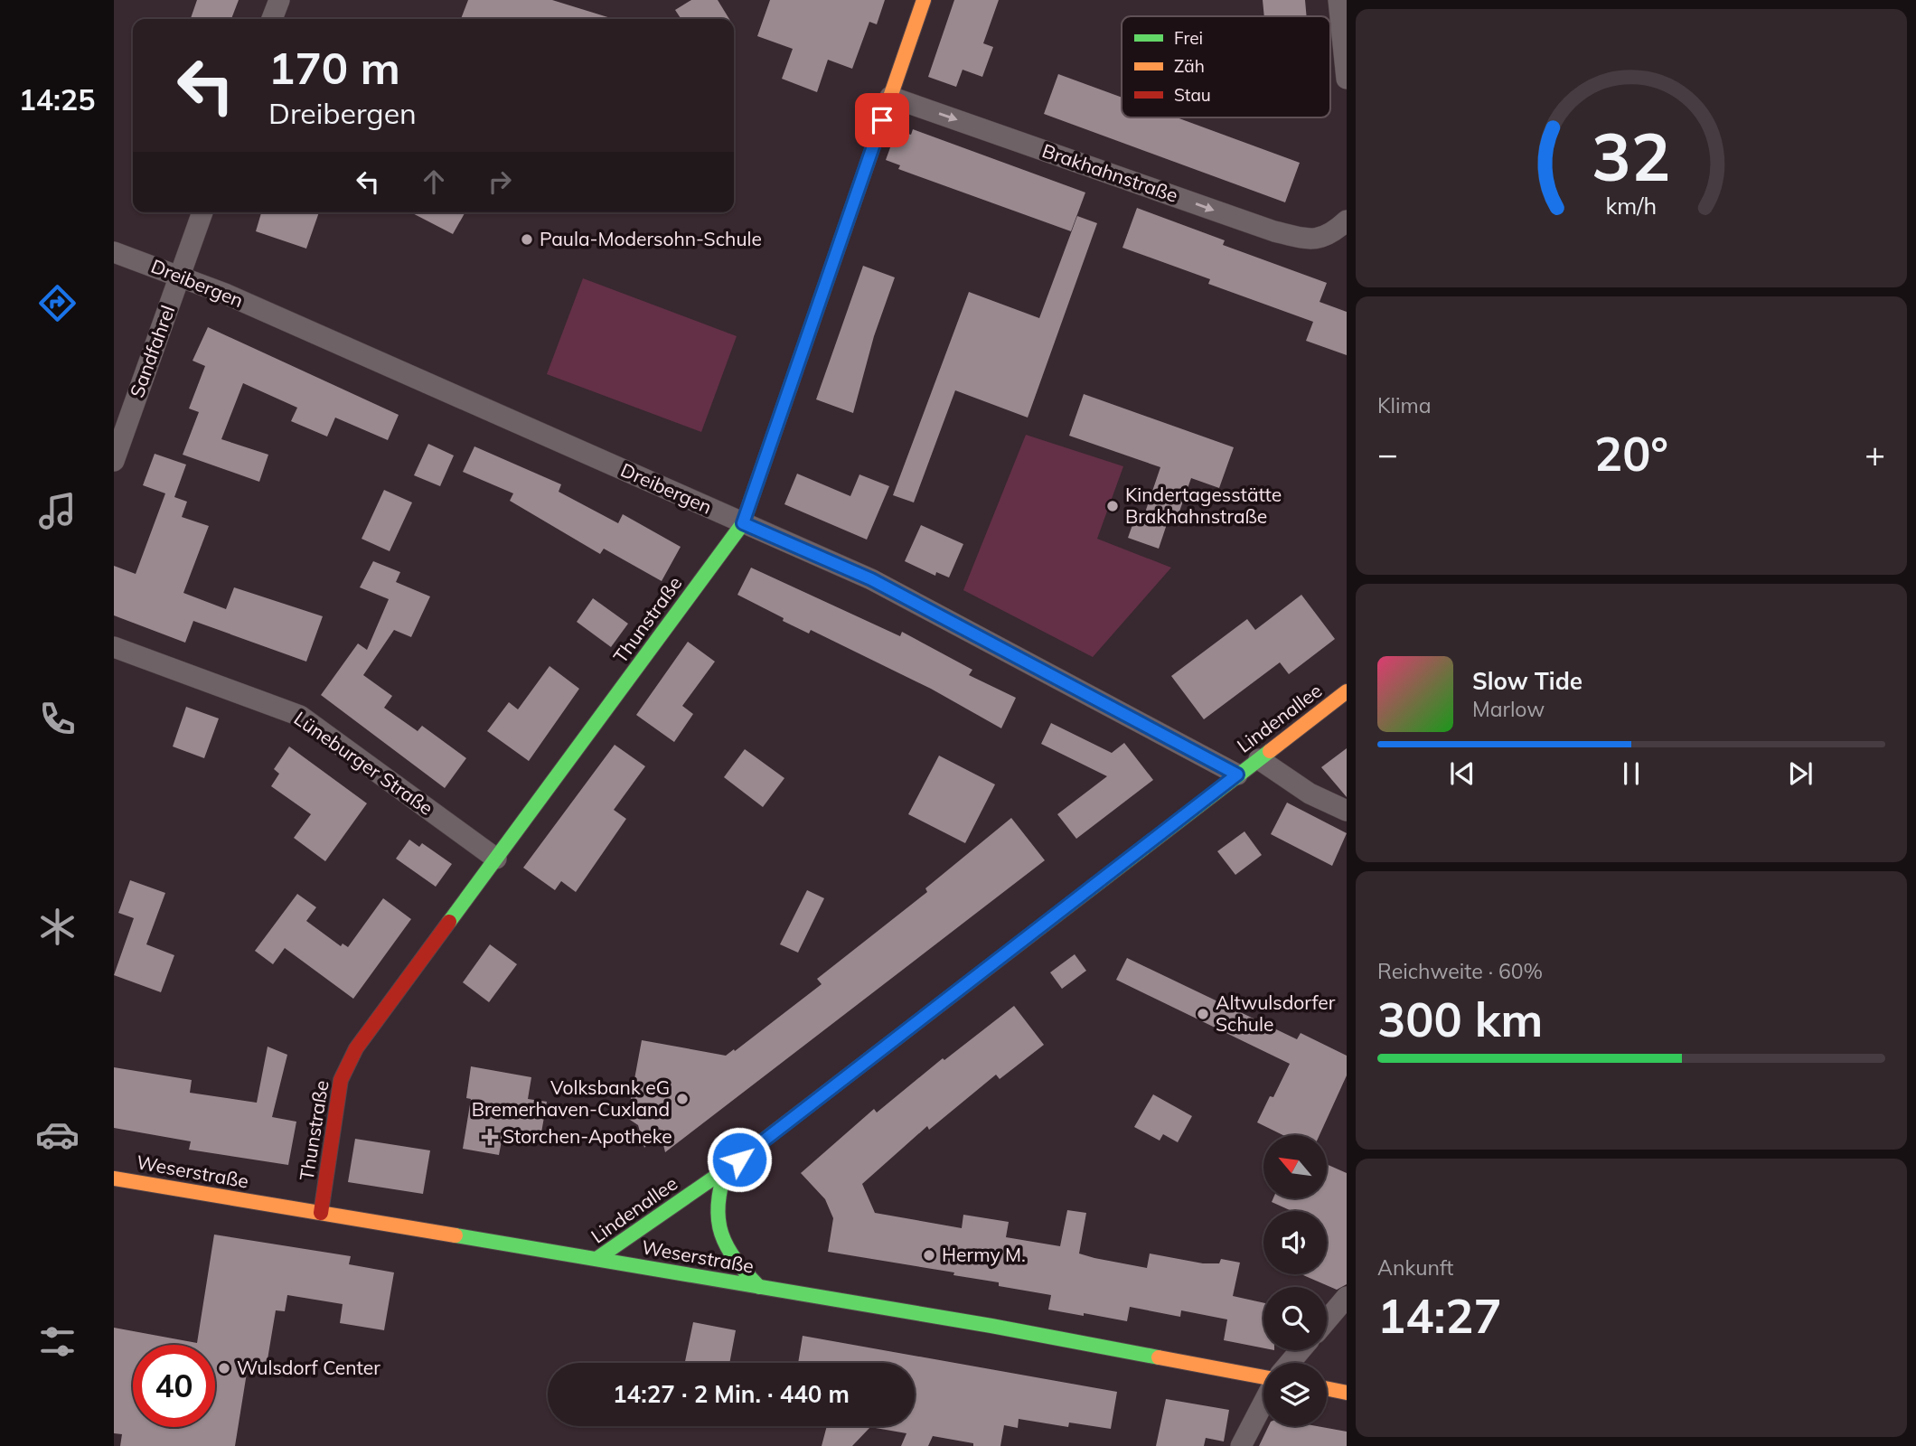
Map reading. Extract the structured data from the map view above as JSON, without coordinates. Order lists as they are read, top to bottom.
{
  "streets": {
    "street": [
      "Brakhahnstraße",
      "Dreibergen",
      "Sandfahrel",
      "Thunstraße",
      "Lindenallee",
      "Lüneburger Straße",
      "Weserstraße"
    ]
  },
  "crossings": [
    ["Brakhahnstraße", "Thunstraße"],
    ["Dreibergen", "Sandfahrel"],
    ["Dreibergen", "Thunstraße"],
    ["Dreibergen", "Lindenallee"],
    ["Thunstraße", "Lüneburger Straße"],
    ["Thunstraße", "Weserstraße"],
    ["Lindenallee", "Weserstraße"]
  ],
  "one_way": ["Brakhahnstraße"],
  "places": {
    "other": [
      "Paula-Modersohn-Schule",
      "Kindertagesstätte Brakhahnstraße",
      "Altwulsdorfer Schule",
      "Volksbank eG Bremerhaven-Cuxland",
      "Hermy M.",
      "Wulsdorf Center"
    ],
    "health": ["Storchen-Apotheke"]
  },
  "legend": ["Frei", "Zäh", "Stau"],
  "north": "top left",
  "page": {
    "tabs": "14:25",
    "turn": ["170 m", "Dreibergen"],
    "tile": [
      "Klima",
      ["Reichweite · 60%", "300 km"],
      ["Ankunft", "14:27"]
    ],
    "heat": ["−", "20°", "+"],
    "song": ["Slow Tide", "Marlow"],
    "limit": "40",
    "trip": "14:27 · 2 Min. · 440 m",
    "gauge": ["32", "km/h"]
  }
}
